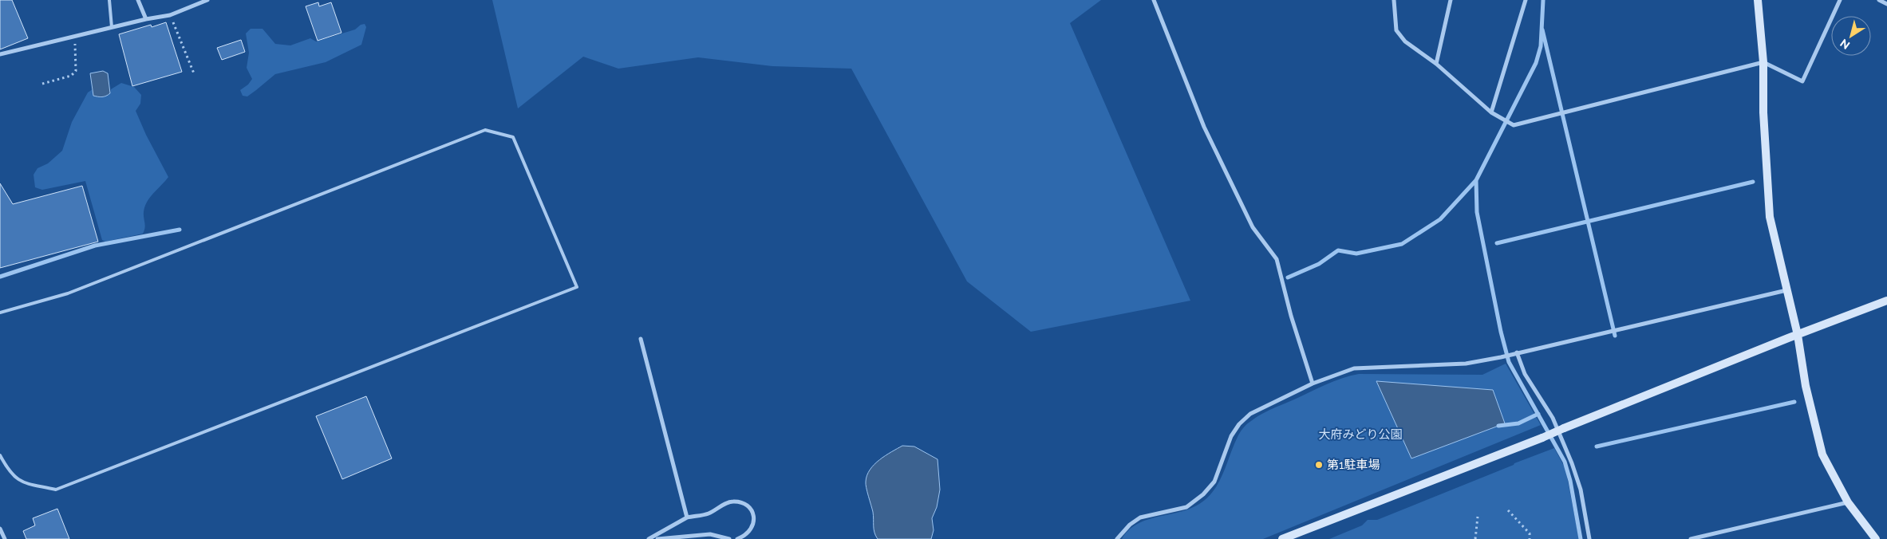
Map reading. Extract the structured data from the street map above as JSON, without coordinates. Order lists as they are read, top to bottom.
{
  "parks": ["大府みどり公園"],
  "places": ["第1駐車場"],
  "north": "bottom left"
}
